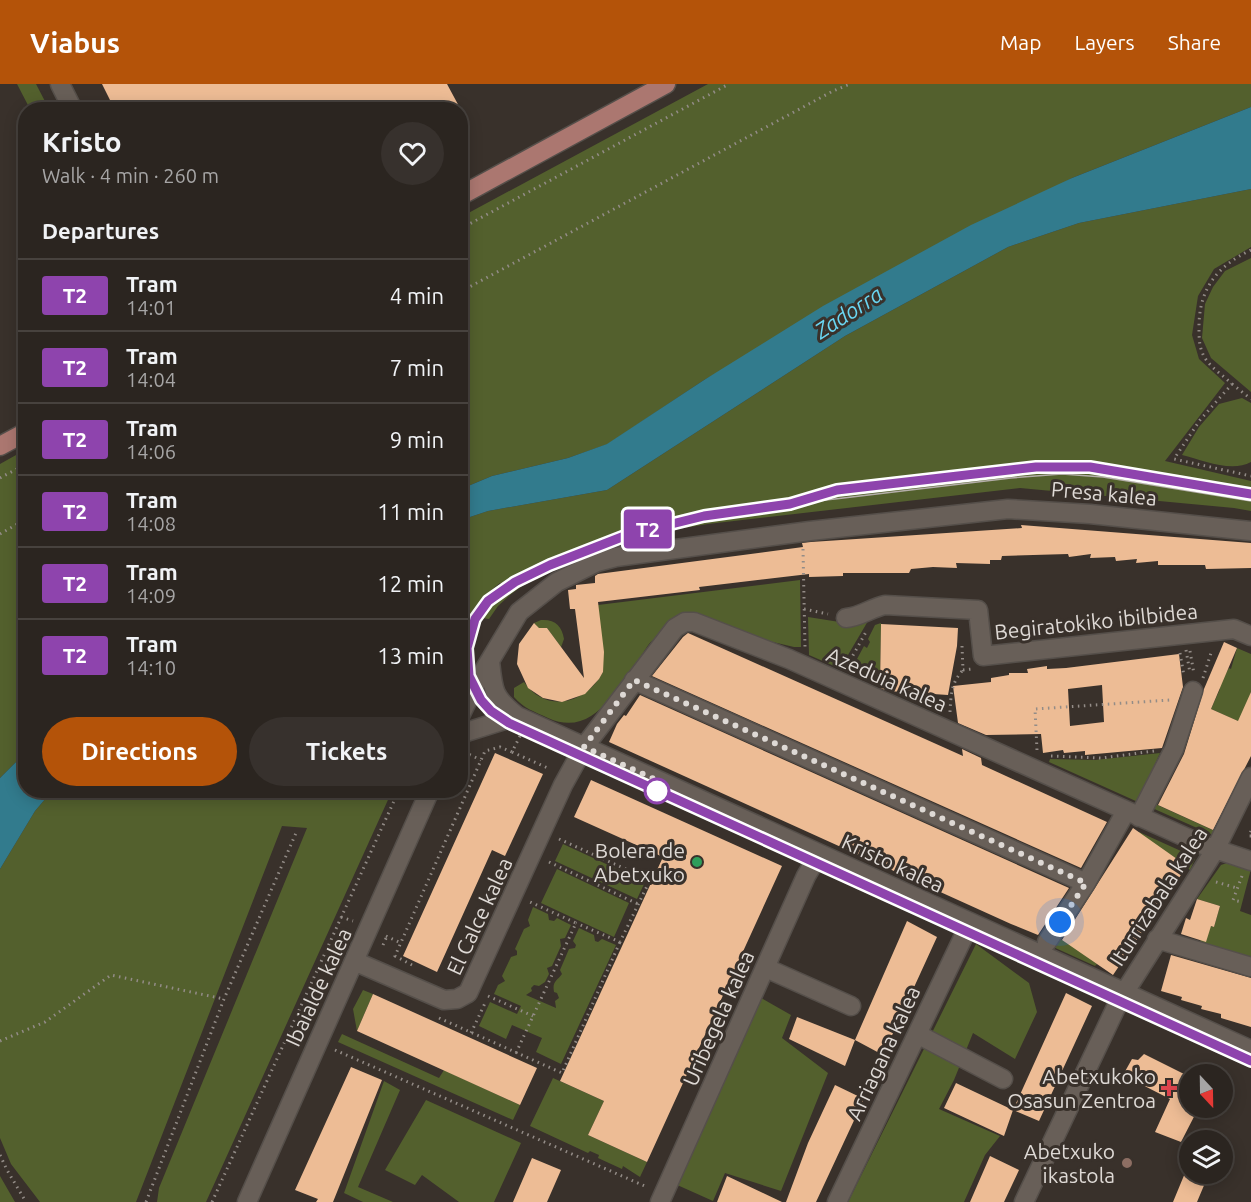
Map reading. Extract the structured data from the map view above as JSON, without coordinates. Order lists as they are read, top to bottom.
{
  "streets": {
    "street": [
      "Presa kalea",
      "Begiratokiko ibilbidea",
      "Azeduia kalea",
      "Kristo kalea",
      "Iturrizabala kalea",
      "El Calce kalea",
      "Ibaialde kalea",
      "Uribegela kalea",
      "Arriagana kalea"
    ]
  },
  "crossings": [
    ["Presa kalea", "Kristo kalea"],
    ["Azeduia kalea", "Kristo kalea"],
    ["Azeduia kalea", "Iturrizabala kalea"],
    ["Azeduia kalea", "El Calce kalea"],
    ["Kristo kalea", "Iturrizabala kalea"],
    ["Kristo kalea", "El Calce kalea"],
    ["Kristo kalea", "Uribegela kalea"],
    ["Kristo kalea", "Arriagana kalea"],
    ["El Calce kalea", "Ibaialde kalea"]
  ],
  "water": ["Zadorra"],
  "places": {
    "other": ["Bolera de Abetxuko", "Abetxuko ikastola"],
    "health": ["Abetxukoko Osasun Zentroa"]
  },
  "lines": ["tram line T2"],
  "north": "bottom",
  "page": {
    "header": "Viabus",
    "nav": ["Map", "Layers", "Share"],
    "on_map": "T2",
    "heading": [
      ["Kristo", "Walk · 4 min · 260 m"],
      "Departures"
    ],
    "list": [
      {
        "mark": "T2",
        "name": "Tram",
        "note": "14:01",
        "value": "4 min"
      },
      {
        "mark": "T2",
        "name": "Tram",
        "note": "14:04",
        "value": "7 min"
      },
      {
        "mark": "T2",
        "name": "Tram",
        "note": "14:06",
        "value": "9 min"
      },
      {
        "mark": "T2",
        "name": "Tram",
        "note": "14:08",
        "value": "11 min"
      },
      {
        "mark": "T2",
        "name": "Tram",
        "note": "14:09",
        "value": "12 min"
      },
      {
        "mark": "T2",
        "name": "Tram",
        "note": "14:10",
        "value": "13 min"
      }
    ],
    "buttons": ["Directions", "Tickets"]
  }
}
